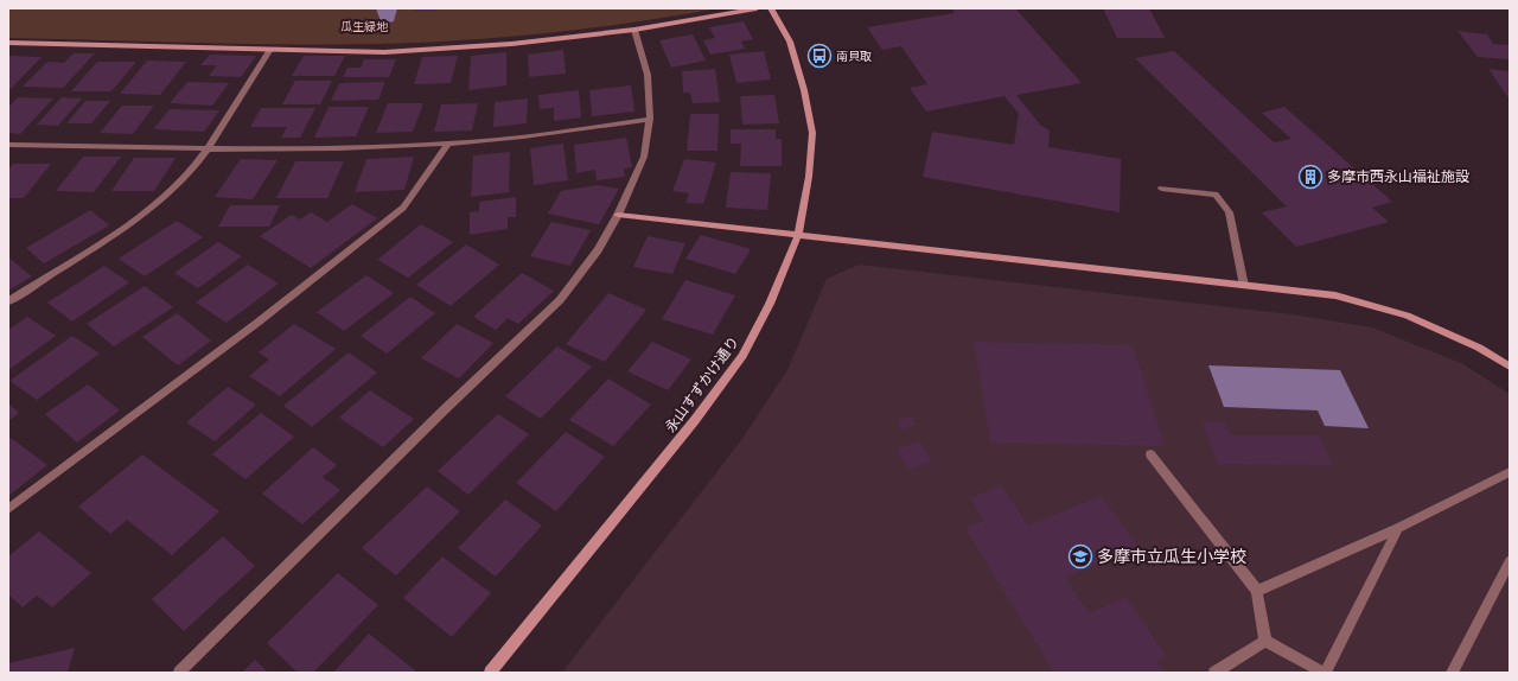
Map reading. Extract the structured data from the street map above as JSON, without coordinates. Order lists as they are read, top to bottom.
{
  "streets": {
    "street": ["永山すずかけ通り"]
  },
  "parks": ["瓜生緑地"],
  "places": {
    "bus stop": ["南貝取"],
    "building": ["多摩市西永山福祉施設"],
    "school or university": ["多摩市立瓜生小学校"]
  }
}
